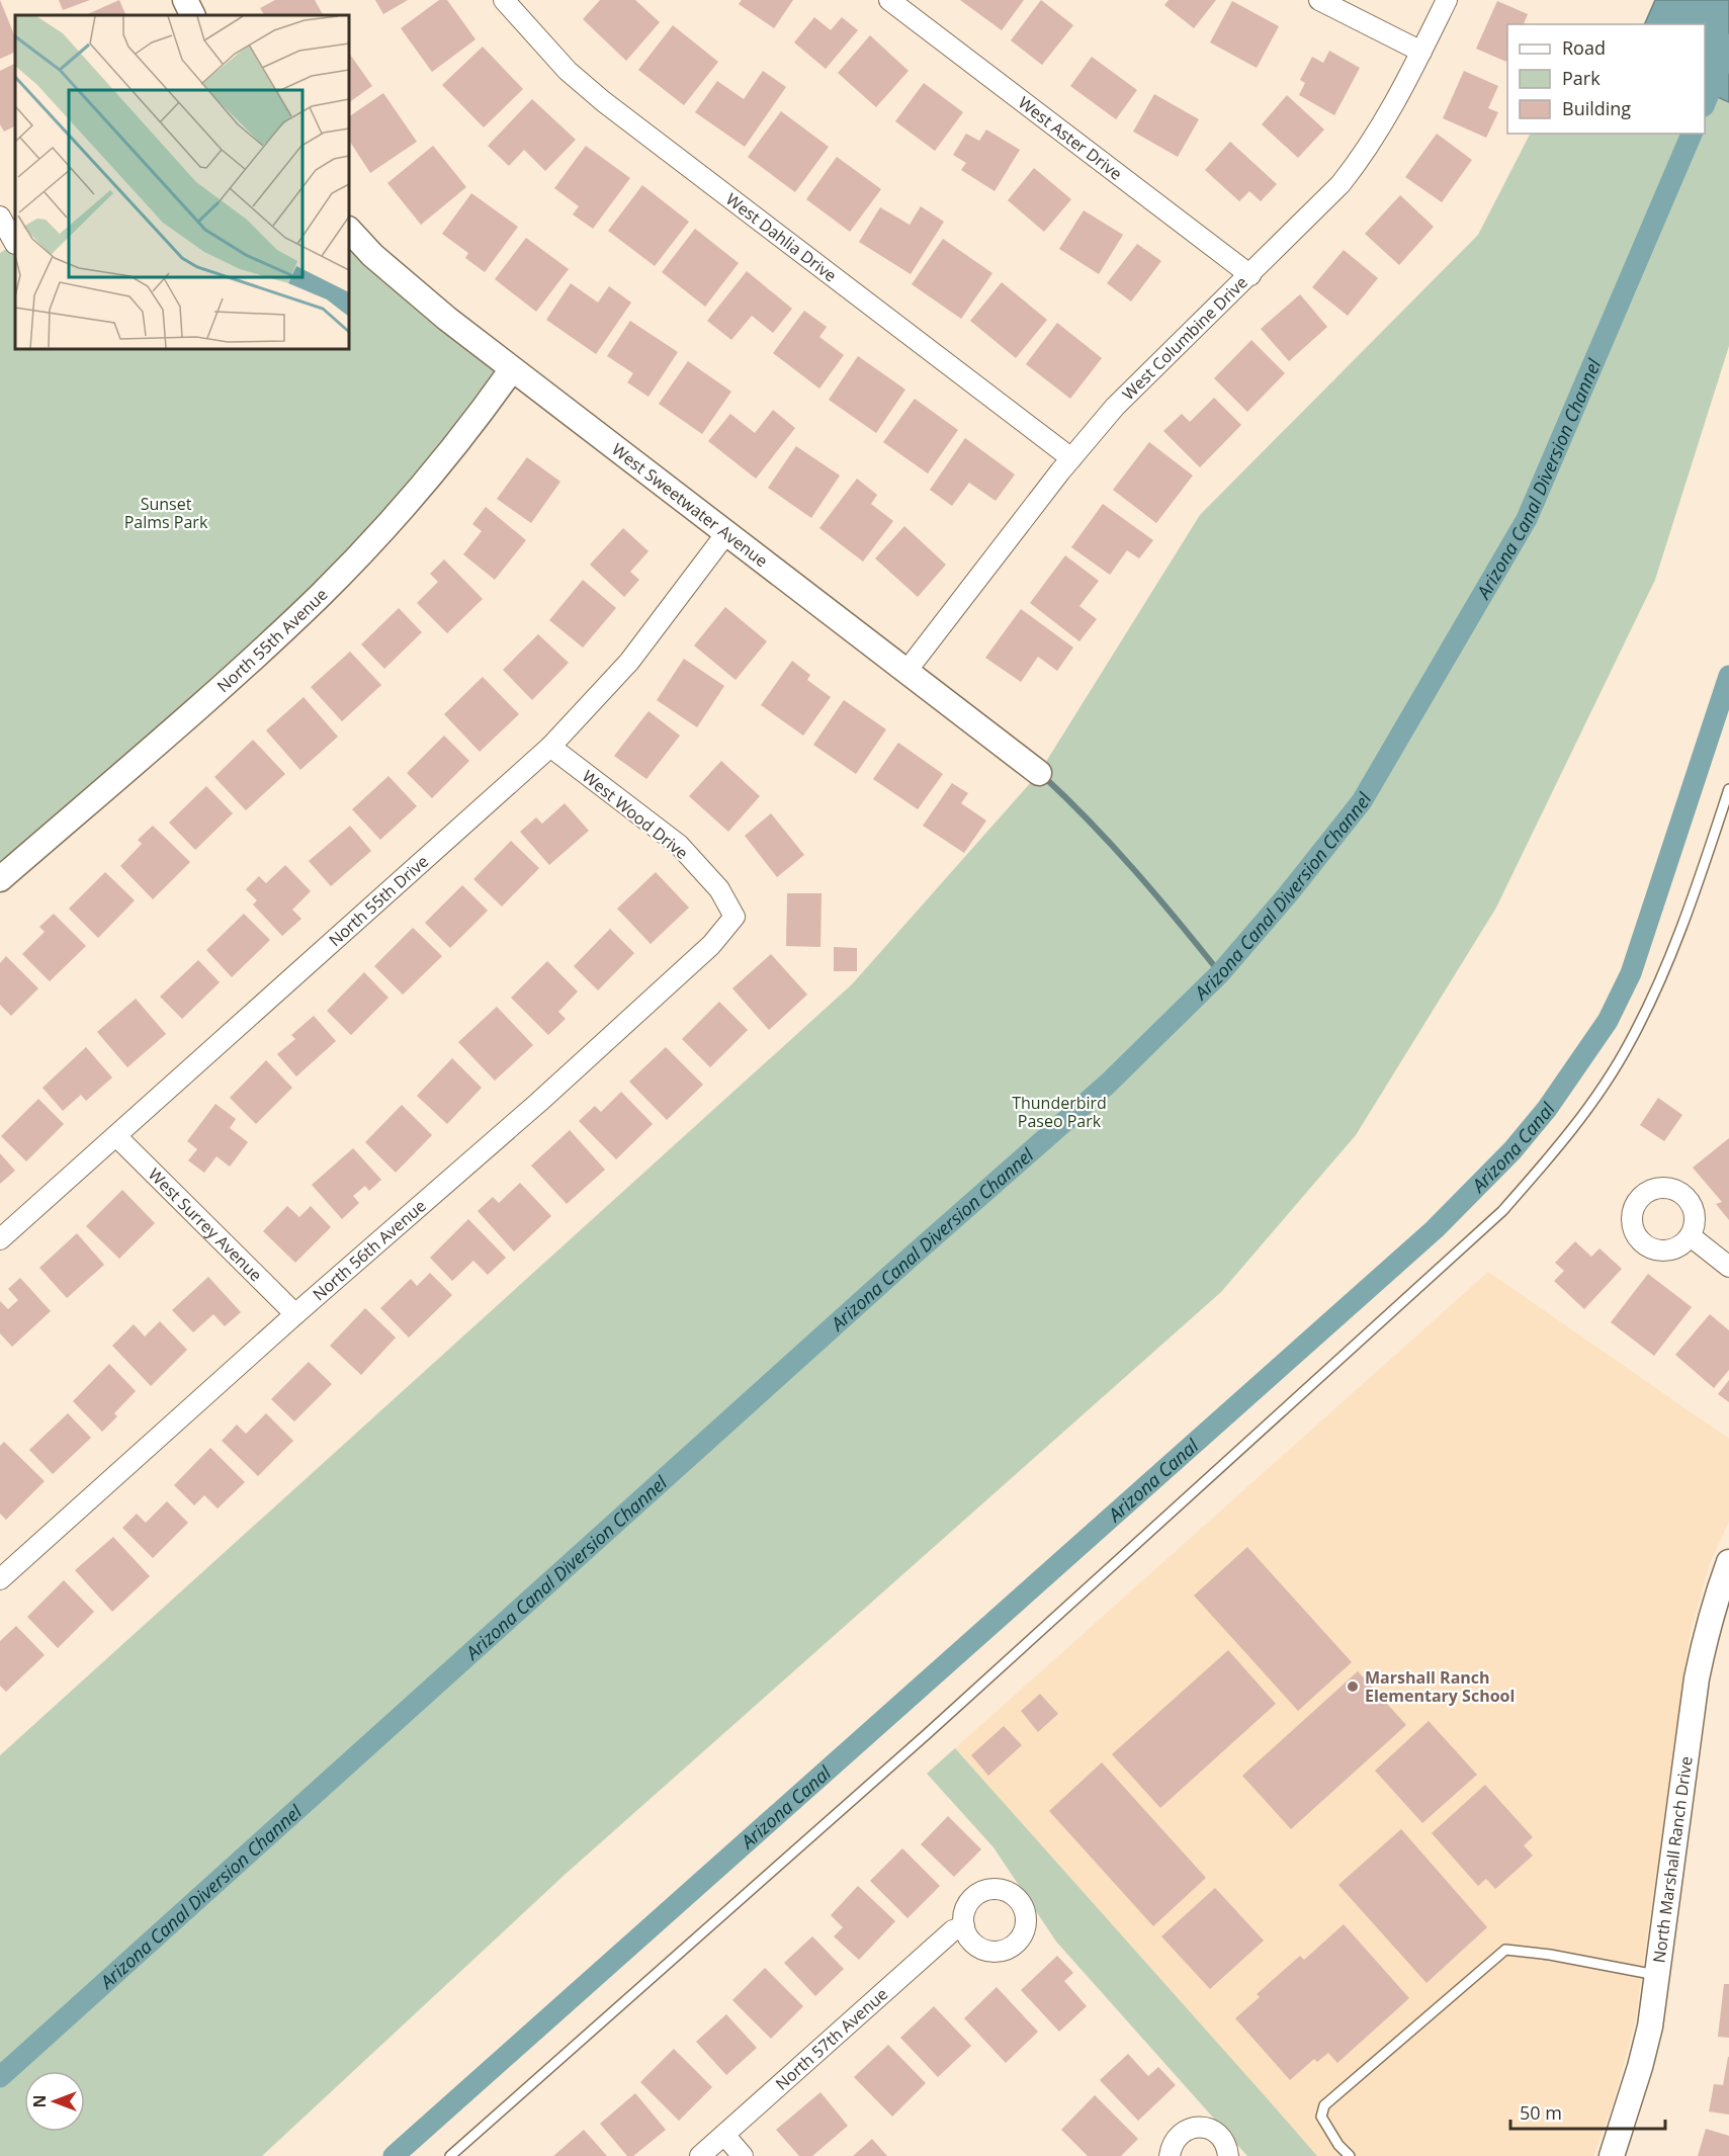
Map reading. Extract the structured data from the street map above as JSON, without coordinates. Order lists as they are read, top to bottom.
{
  "streets": {
    "street": [
      "West Aster Drive",
      "West Dahlia Drive",
      "West Columbine Drive",
      "West Sweetwater Avenue",
      "North 55th Avenue",
      "West Wood Drive",
      "North 55th Drive",
      "West Surrey Avenue",
      "North 56th Avenue",
      "North Marshall Ranch Drive",
      "North 57th Avenue"
    ]
  },
  "crossings": [
    ["West Aster Drive", "West Columbine Drive"],
    ["West Dahlia Drive", "West Columbine Drive"],
    ["West Columbine Drive", "West Sweetwater Avenue"],
    ["West Sweetwater Avenue", "North 55th Avenue"],
    ["West Sweetwater Avenue", "North 55th Drive"],
    ["West Wood Drive", "North 55th Drive"],
    ["West Wood Drive", "North 56th Avenue"],
    ["North 55th Drive", "West Surrey Avenue"],
    ["West Surrey Avenue", "North 56th Avenue"]
  ],
  "water": ["Arizona Canal Diversion Channel", "Arizona Canal"],
  "parks": ["Sunset Palms Park", "Thunderbird Paseo Park"],
  "places": ["Marshall Ranch Elementary School"],
  "legend": ["Road", "Park", "Building"],
  "scale_bar": "50 m",
  "north": "left"
}
